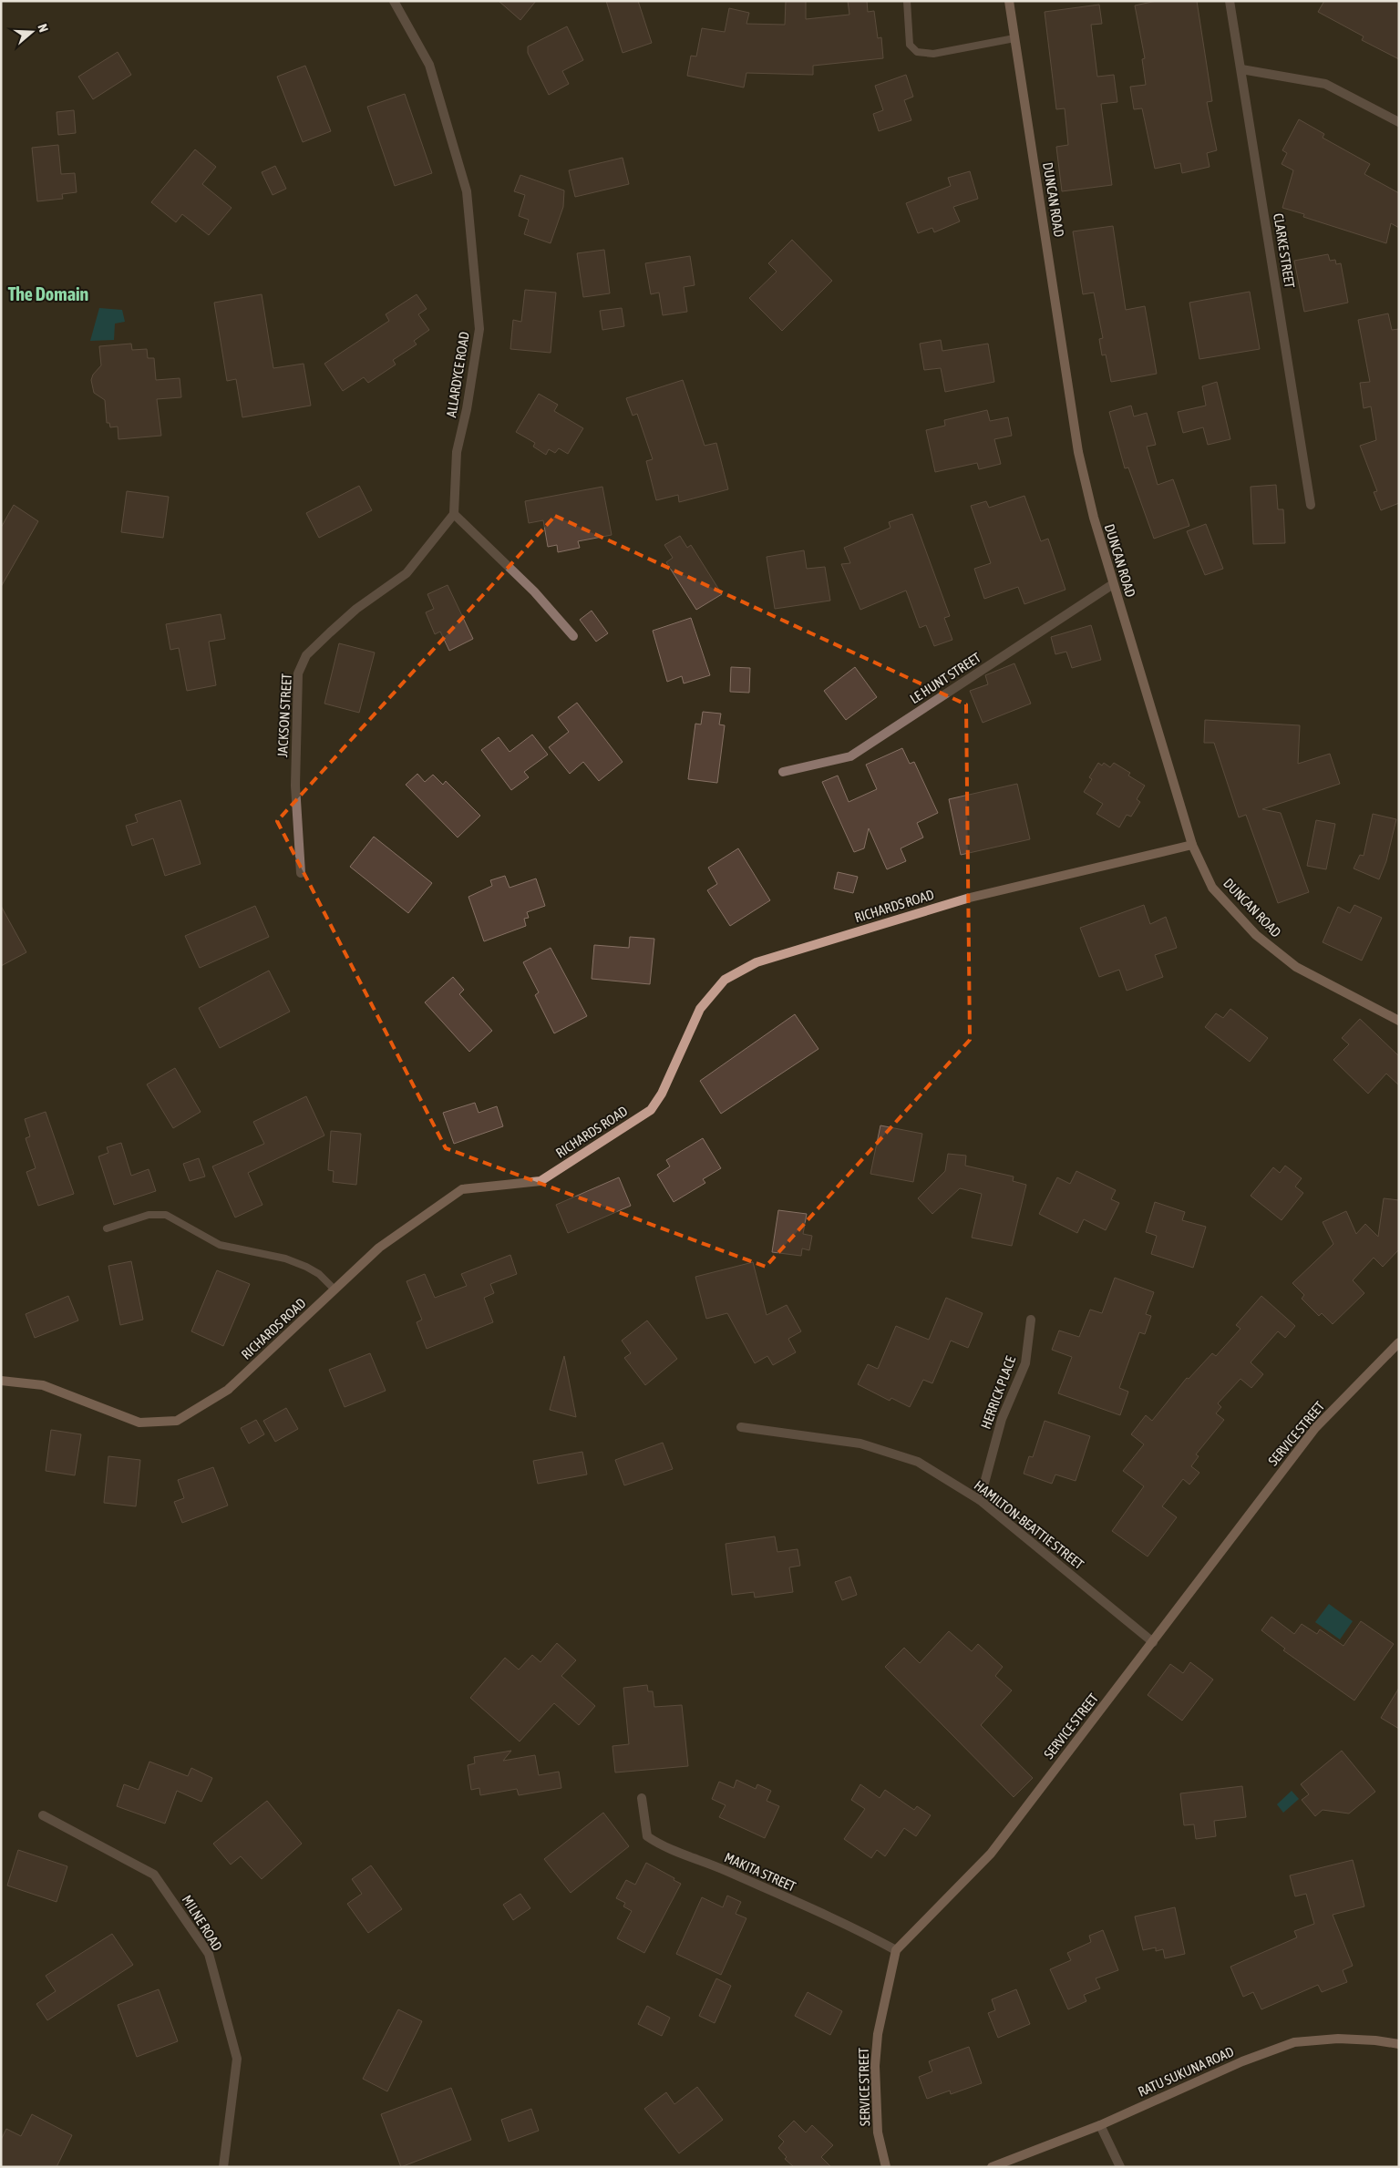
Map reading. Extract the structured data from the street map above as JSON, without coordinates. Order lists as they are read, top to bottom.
{
  "streets": {
    "main road": [
      "DUNCAN ROAD",
      "RICHARDS ROAD",
      "SERVICE STREET",
      "RATU SUKUNA ROAD"
    ],
    "street": [
      "CLARKE STREET",
      "ALLARDYCE ROAD",
      "LE HUNT STREET",
      "JACKSON STREET",
      "HERRICK PLACE",
      "HAMILTON-BEATTIE STREET",
      "MAKITA STREET",
      "MILNE ROAD"
    ]
  },
  "crossings": [
    ["DUNCAN ROAD", "LE HUNT STREET"],
    ["DUNCAN ROAD", "RICHARDS ROAD"],
    ["ALLARDYCE ROAD", "JACKSON STREET"],
    ["HERRICK PLACE", "HAMILTON-BEATTIE STREET"],
    ["SERVICE STREET", "HAMILTON-BEATTIE STREET"],
    ["SERVICE STREET", "MAKITA STREET"]
  ],
  "districts": ["The Domain"],
  "north": "right"
}
